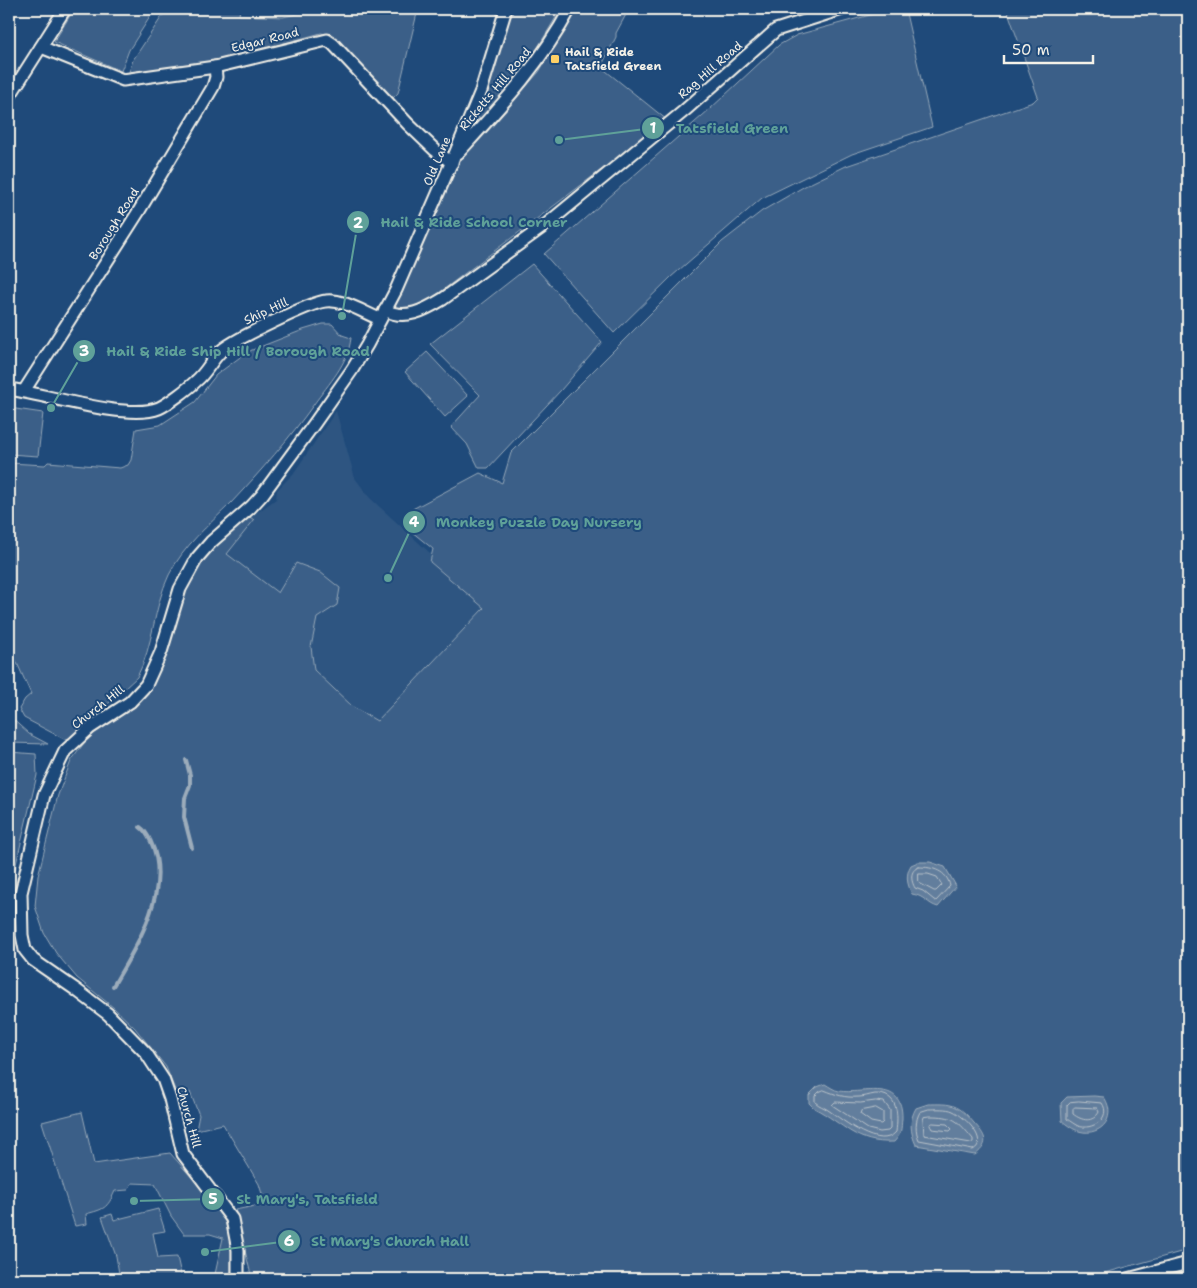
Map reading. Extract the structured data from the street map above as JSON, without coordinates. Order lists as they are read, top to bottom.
{
  "streets": {
    "street": [
      "Edgar Road",
      "Rag Hill Road",
      "Ricketts Hill Road",
      "Old Lane",
      "Borough Road",
      "Ship Hill",
      "Church Hill"
    ]
  },
  "crossings": [
    ["Edgar Road", "Ricketts Hill Road"],
    ["Edgar Road", "Old Lane"],
    ["Edgar Road", "Borough Road"],
    ["Rag Hill Road", "Old Lane"],
    ["Rag Hill Road", "Ship Hill"],
    ["Rag Hill Road", "Church Hill"],
    ["Ricketts Hill Road", "Old Lane"],
    ["Old Lane", "Ship Hill"],
    ["Old Lane", "Church Hill"],
    ["Borough Road", "Ship Hill"],
    ["Ship Hill", "Church Hill"]
  ],
  "places": {
    "transit": ["Hail & Ride Tatsfield Green"],
    "other": [
      "Tatsfield Green",
      "Hail & Ride School Corner",
      "Hail & Ride Ship Hill / Borough Road",
      "Monkey Puzzle Day Nursery",
      "St Mary's, Tatsfield",
      "St Mary's Church Hall"
    ]
  },
  "scale_bar": "50 m"
}
